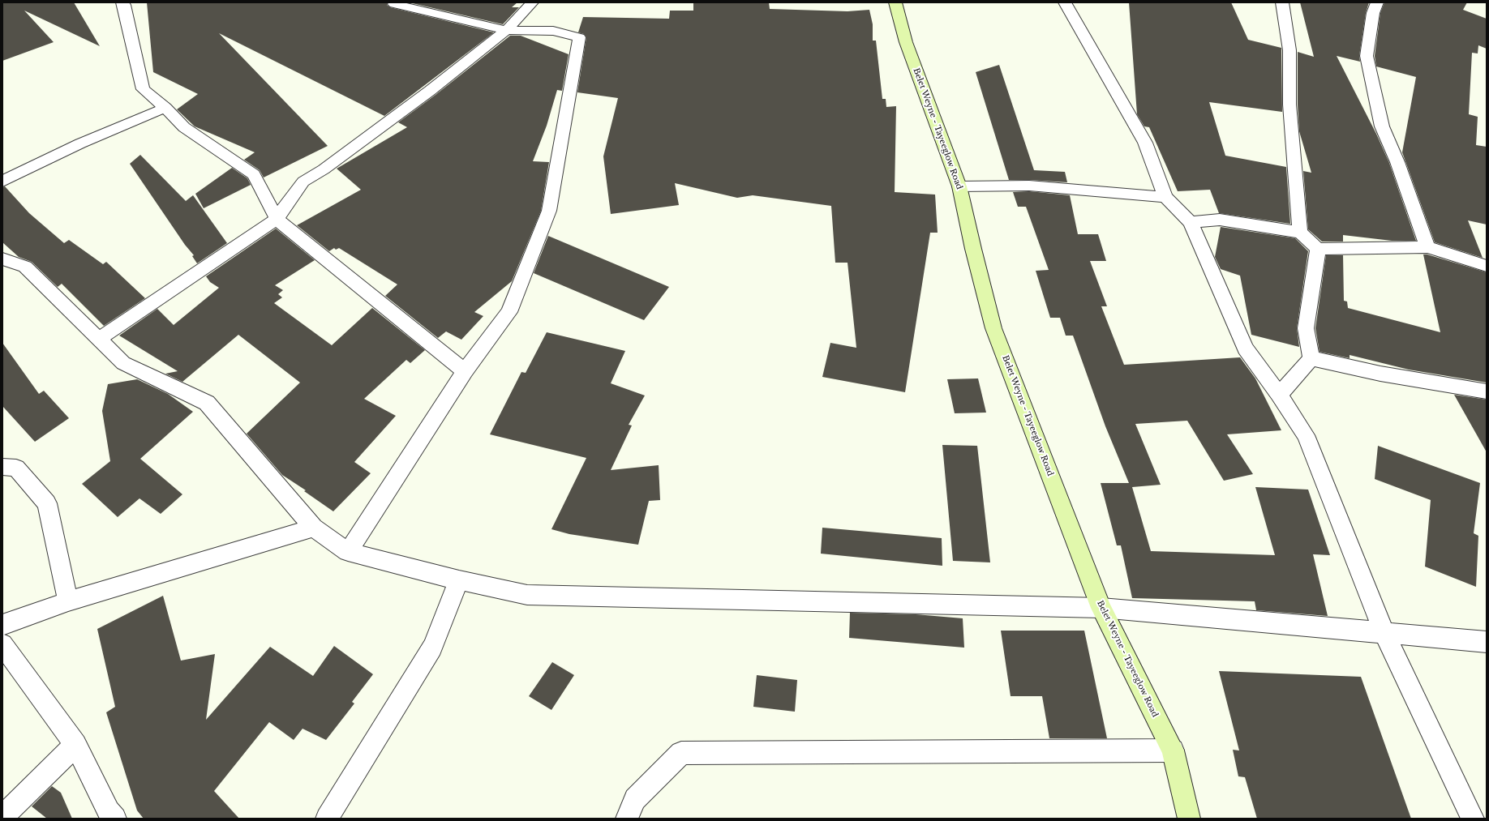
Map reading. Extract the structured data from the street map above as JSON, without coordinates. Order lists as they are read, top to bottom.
{
  "streets": {
    "main road": ["Belet Weyne - Tayeeglow Road"]
  }
}
